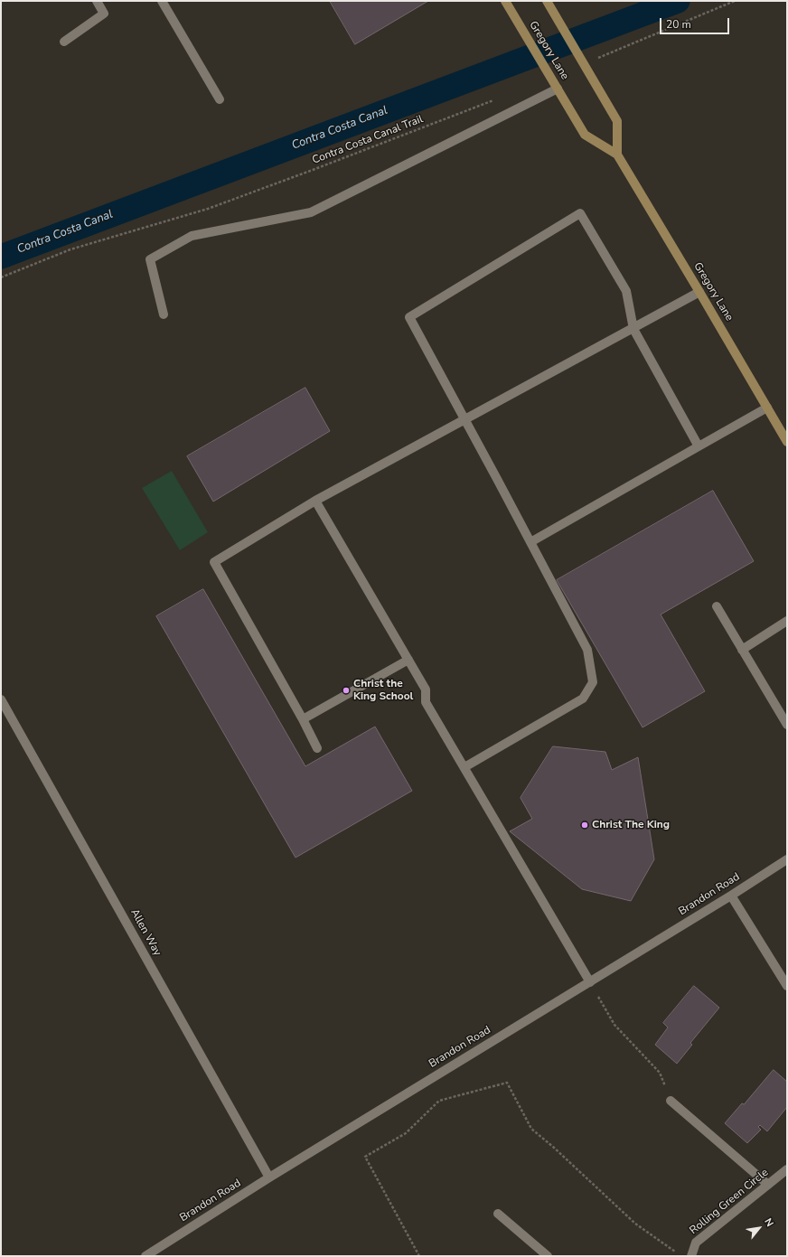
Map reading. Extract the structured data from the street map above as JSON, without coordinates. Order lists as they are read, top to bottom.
{
  "streets": {
    "main road": ["Gregory Lane"],
    "street": ["Brandon Road", "Allen Way", "Rolling Green Circle"],
    "path": ["Contra Costa Canal Trail"]
  },
  "crossings": [
    ["Brandon Road", "Allen Way"]
  ],
  "water": ["Contra Costa Canal"],
  "places": ["Christ the King School", "Christ The King"],
  "scale_bar": "20 m",
  "north": "top right"
}
